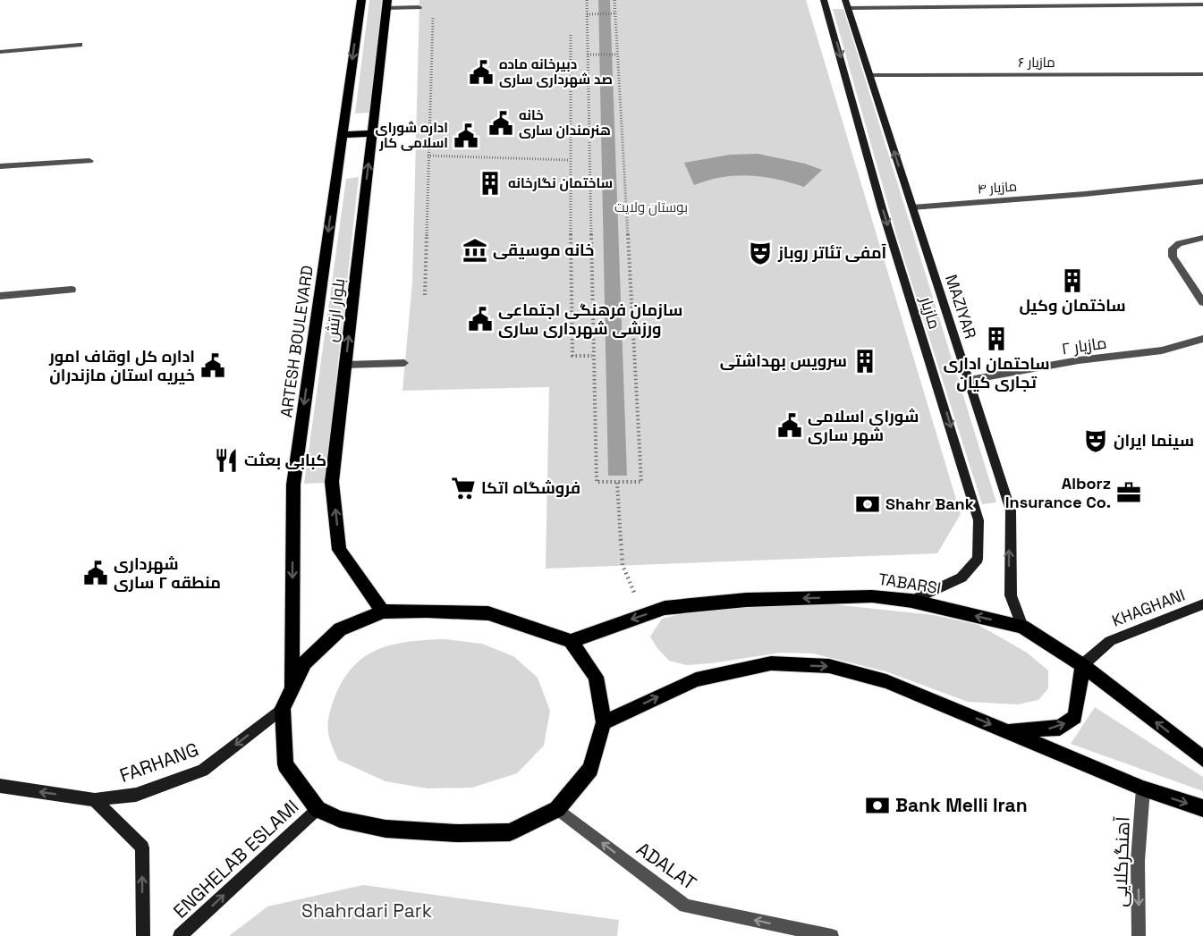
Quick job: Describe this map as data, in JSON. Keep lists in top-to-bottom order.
{
  "streets": {
    "main road": [
      "MAZIYAR",
      "بلوار ارتش",
      "مازیار",
      "ARTESH BOULEVARD",
      "TABARSI",
      "KHAGHANI",
      "FARHANG",
      "ENGHELAB ESLAMI"
    ],
    "street": [
      "مازیار ۶",
      "مازیار ۴",
      "مازیار ۲",
      "آهنگرکلایی",
      "ADALAT"
    ]
  },
  "crossings": [
    ["مازیار ۶", "MAZIYAR"],
    ["مازیار ۴", "MAZIYAR"],
    ["MAZIYAR", "مازیار ۲"],
    ["MAZIYAR", "TABARSI"],
    ["مازیار", "TABARSI"],
    ["TABARSI", "KHAGHANI"]
  ],
  "one_way": [
    "MAZIYAR",
    "بلوار ارتش",
    "مازیار",
    "ARTESH BOULEVARD",
    "FARHANG",
    "ENGHELAB ESLAMI",
    "آهنگرکلایی",
    "ADALAT"
  ],
  "parks": ["بوستان ولایت", "Shahrdari Park"],
  "places": {
    "public building": [
      "دبیرخانه ماده صد شهرداری ساری",
      "خانه هنرمندان ساری",
      "اداره شورای اسلامی کار",
      "سازمان فرهنگی اجتماعی ورزشی شهرداری ساری",
      "اداره کل اوقاف امور خیریه استان مازندران",
      "شورای اسلامی شهر ساری",
      "شهرداری منطقه ۲ ساری"
    ],
    "building": [
      "ساختمان نگارخانه",
      "ساختمان وکیل",
      "ساحتمان اداری تجاری کیان",
      "سرویس بهداشتی"
    ],
    "museum": ["خانه موسیقی"],
    "theatre": ["آمفی تئاتر روباز", "سینما ایران"],
    "restaurant": ["کبابی بعثت"],
    "supermarket": ["فروشگاه اتکا"],
    "office": ["Alborz Insurance Co."],
    "bank": ["Shahr Bank", "Bank Melli Iran"]
  }
}
